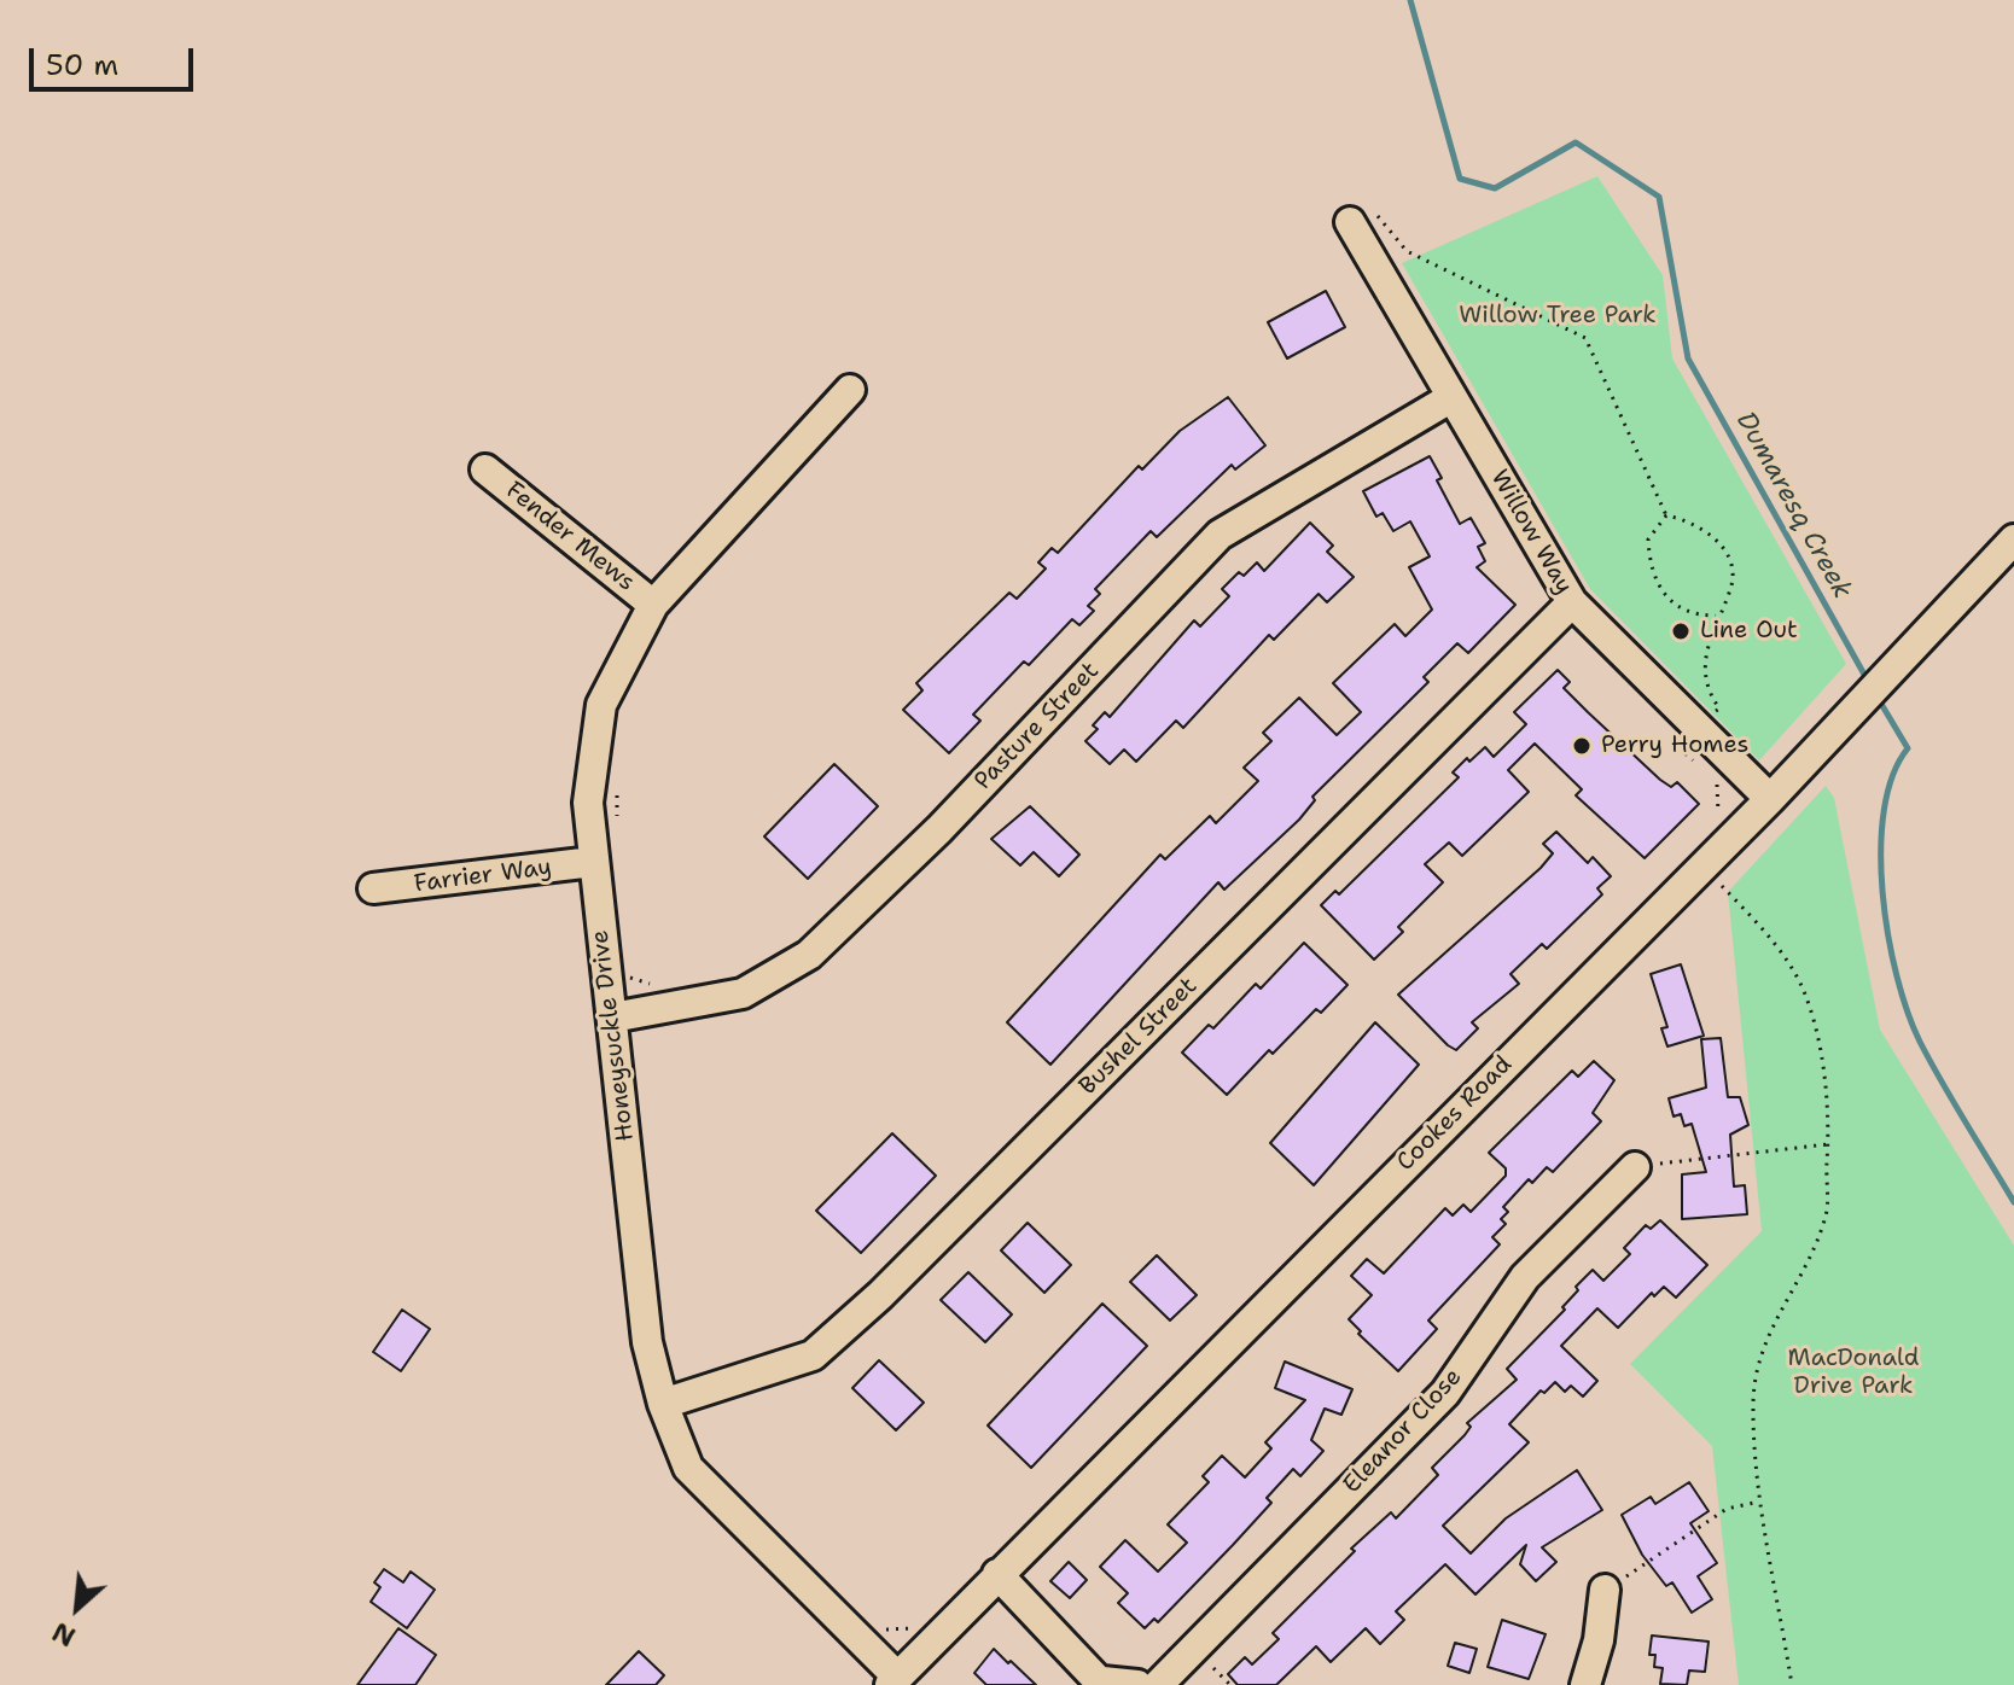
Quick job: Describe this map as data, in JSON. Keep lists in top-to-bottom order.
{
  "streets": {
    "street": [
      "Willow Way",
      "Fender Mews",
      "Pasture Street",
      "Farrier Way",
      "Honeysuckle Drive",
      "Bushel Street",
      "Cookes Road",
      "Eleanor Close"
    ]
  },
  "crossings": [
    ["Willow Way", "Pasture Street"],
    ["Willow Way", "Bushel Street"],
    ["Willow Way", "Cookes Road"],
    ["Fender Mews", "Honeysuckle Drive"],
    ["Pasture Street", "Honeysuckle Drive"],
    ["Farrier Way", "Honeysuckle Drive"],
    ["Honeysuckle Drive", "Bushel Street"],
    ["Honeysuckle Drive", "Cookes Road"]
  ],
  "water": ["Dumaresq Creek"],
  "parks": ["Willow Tree Park", "MacDonald Drive Park"],
  "places": ["Line Out", "Perry Homes"],
  "scale_bar": "50 m",
  "north": "bottom left"
}
